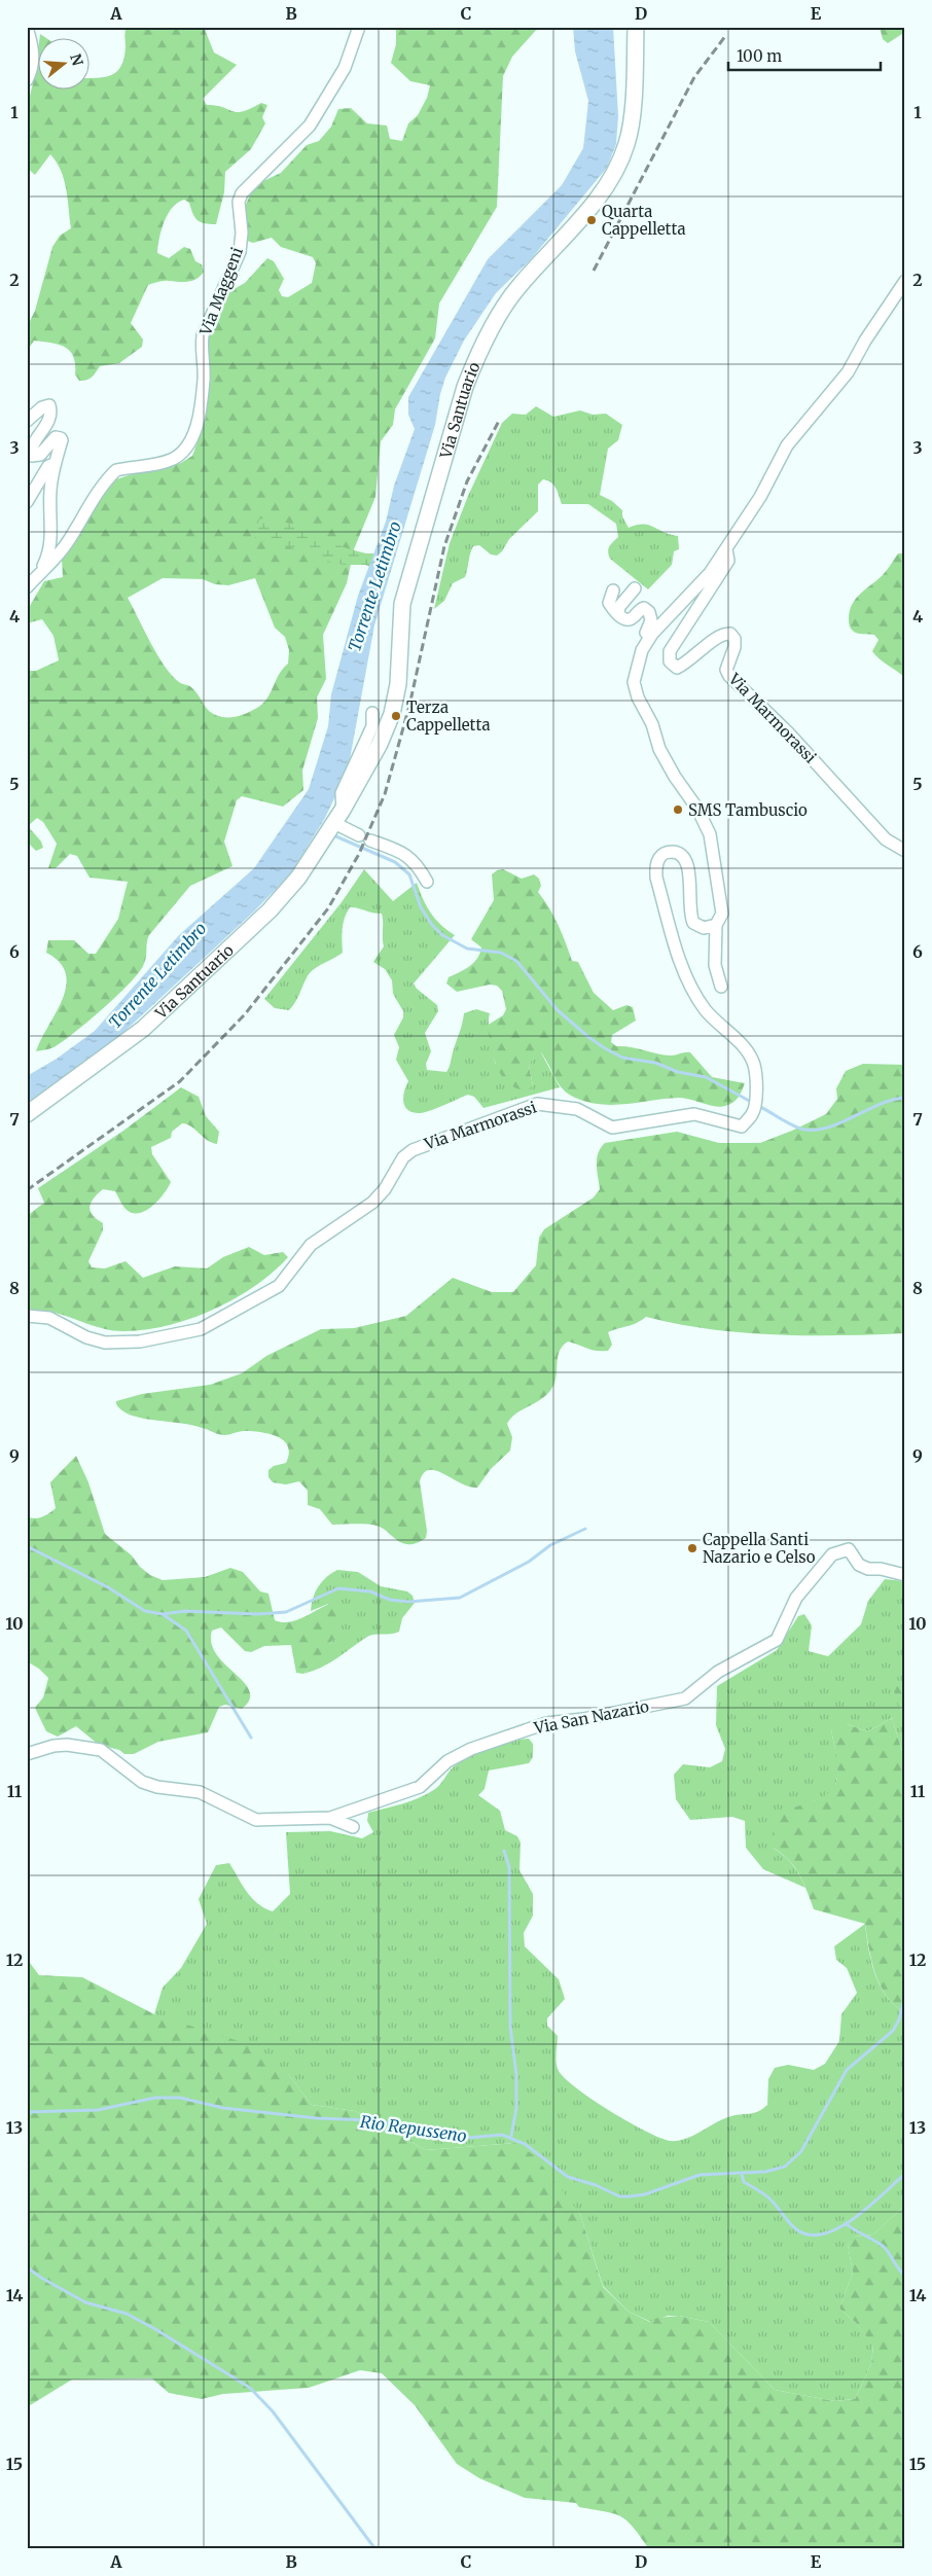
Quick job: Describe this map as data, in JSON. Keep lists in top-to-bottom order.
{
  "streets": {
    "main road": ["Via Santuario"],
    "street": ["Via Maggeni", "Via Marmorassi", "Via San Nazario"]
  },
  "water": ["Torrente Letimbro", "Rio Repusseno"],
  "places": [
    "Quarta Cappelletta",
    "Terza Cappelletta",
    "SMS Tambuscio",
    "Cappella Santi Nazario e Celso"
  ],
  "scale_bar": "100 m",
  "north": "right",
  "grid": {
    "columns": [
      "A",
      "B",
      "C",
      "D",
      "E"
    ],
    "rows": [
      "1",
      "2",
      "3",
      "4",
      "5",
      "6",
      "7",
      "8",
      "9",
      "10",
      "11",
      "12",
      "13",
      "14",
      "15"
    ]
  }
}
